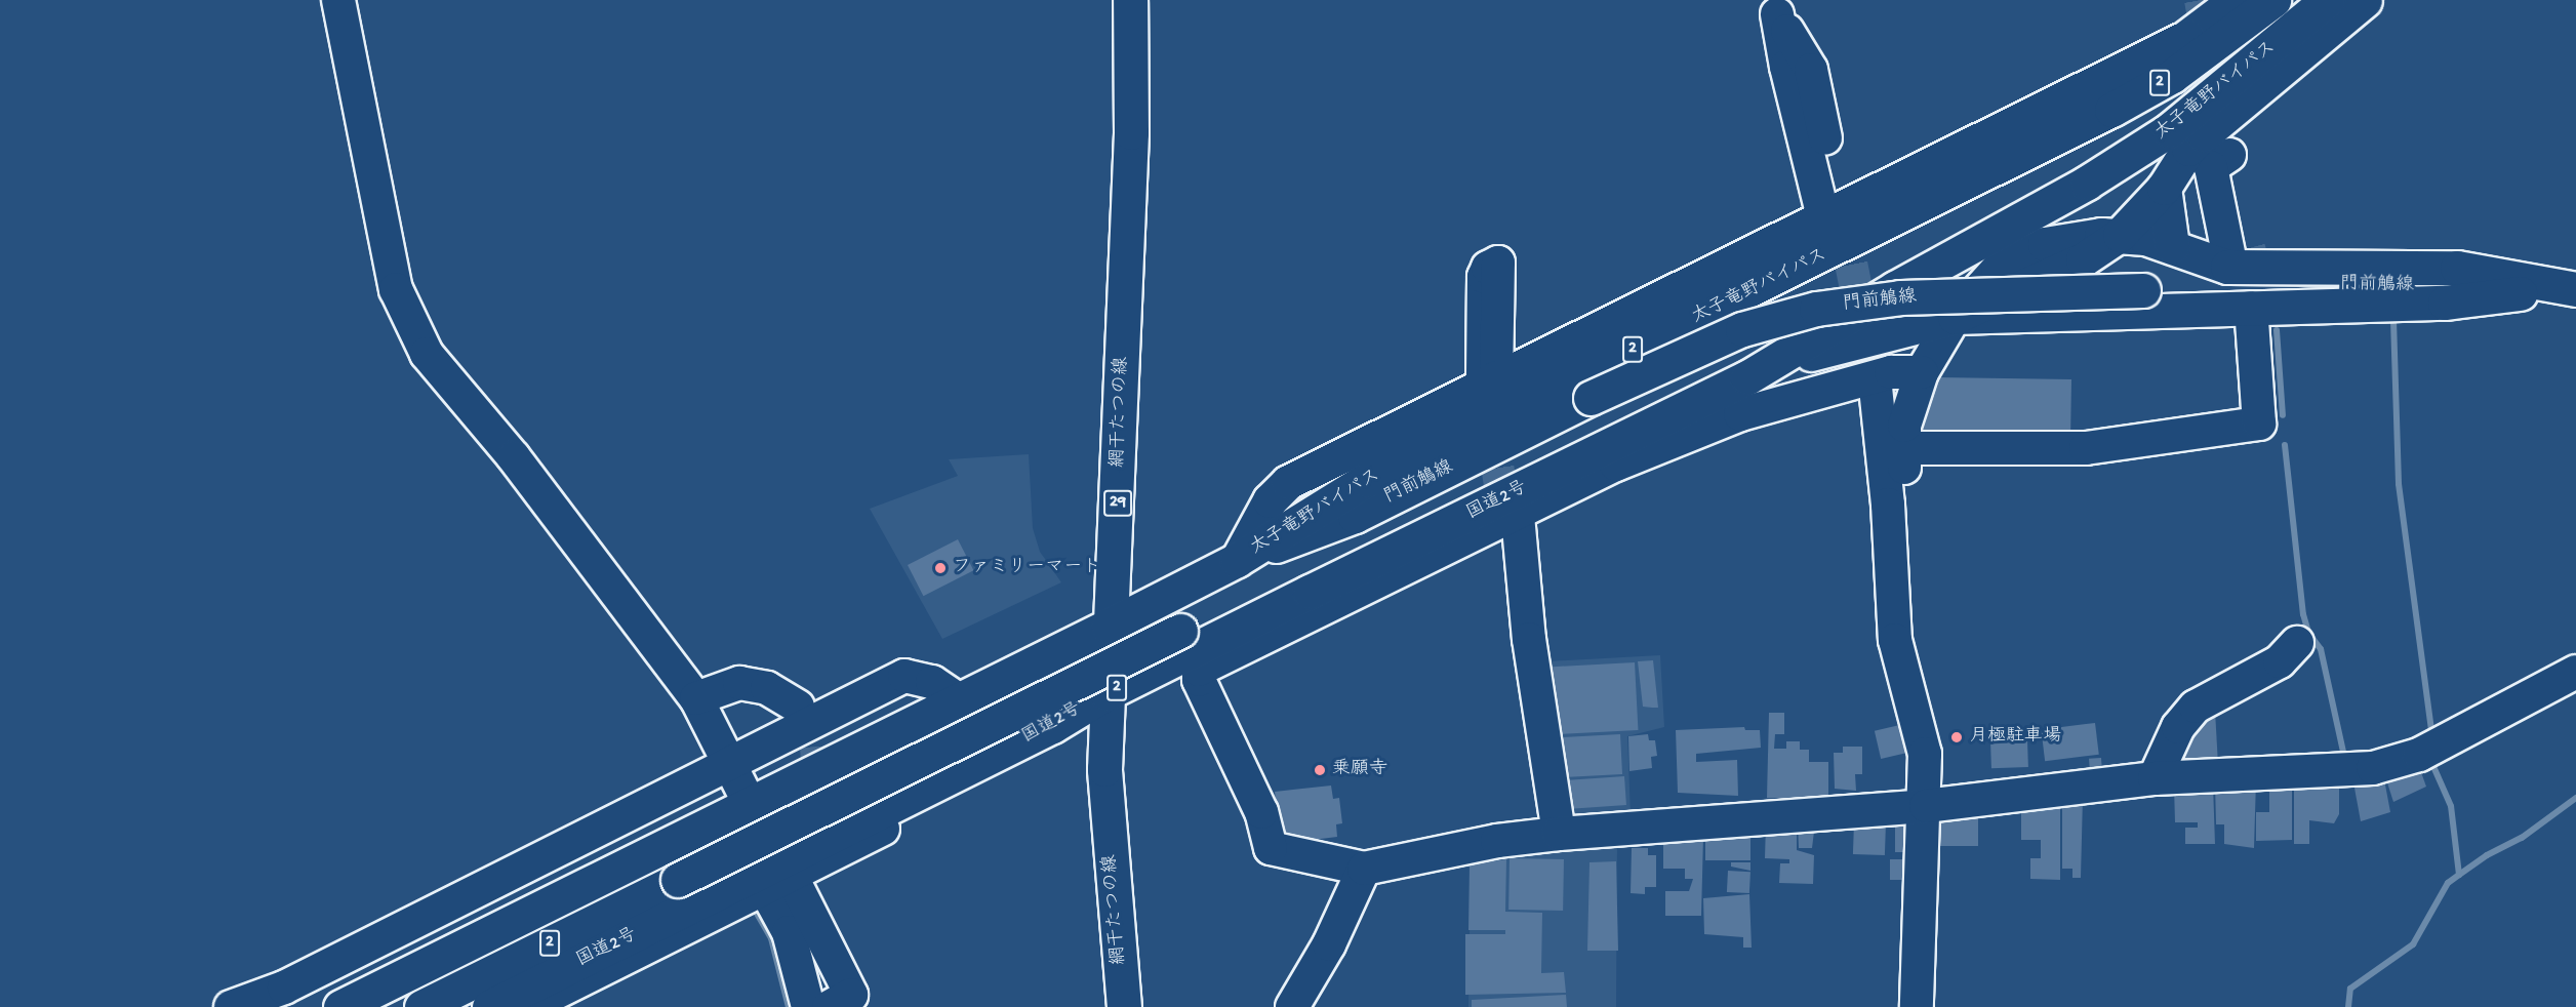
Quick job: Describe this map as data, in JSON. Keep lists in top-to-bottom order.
{
  "streets": {
    "main road": [
      "2",
      "太子竜野バイパス",
      "門前鵤線",
      "網干たつの線",
      "国道2号",
      "29"
    ]
  },
  "crossings": [
    ["2", "太子竜野バイパス"],
    ["2", "門前鵤線"],
    ["2", "網干たつの線"],
    ["太子竜野バイパス", "門前鵤線"],
    ["太子竜野バイパス", "国道2号"],
    ["網干たつの線", "国道2号"]
  ],
  "places": ["ファミリーマート", "月極駐車場", "乗願寺"]
}
